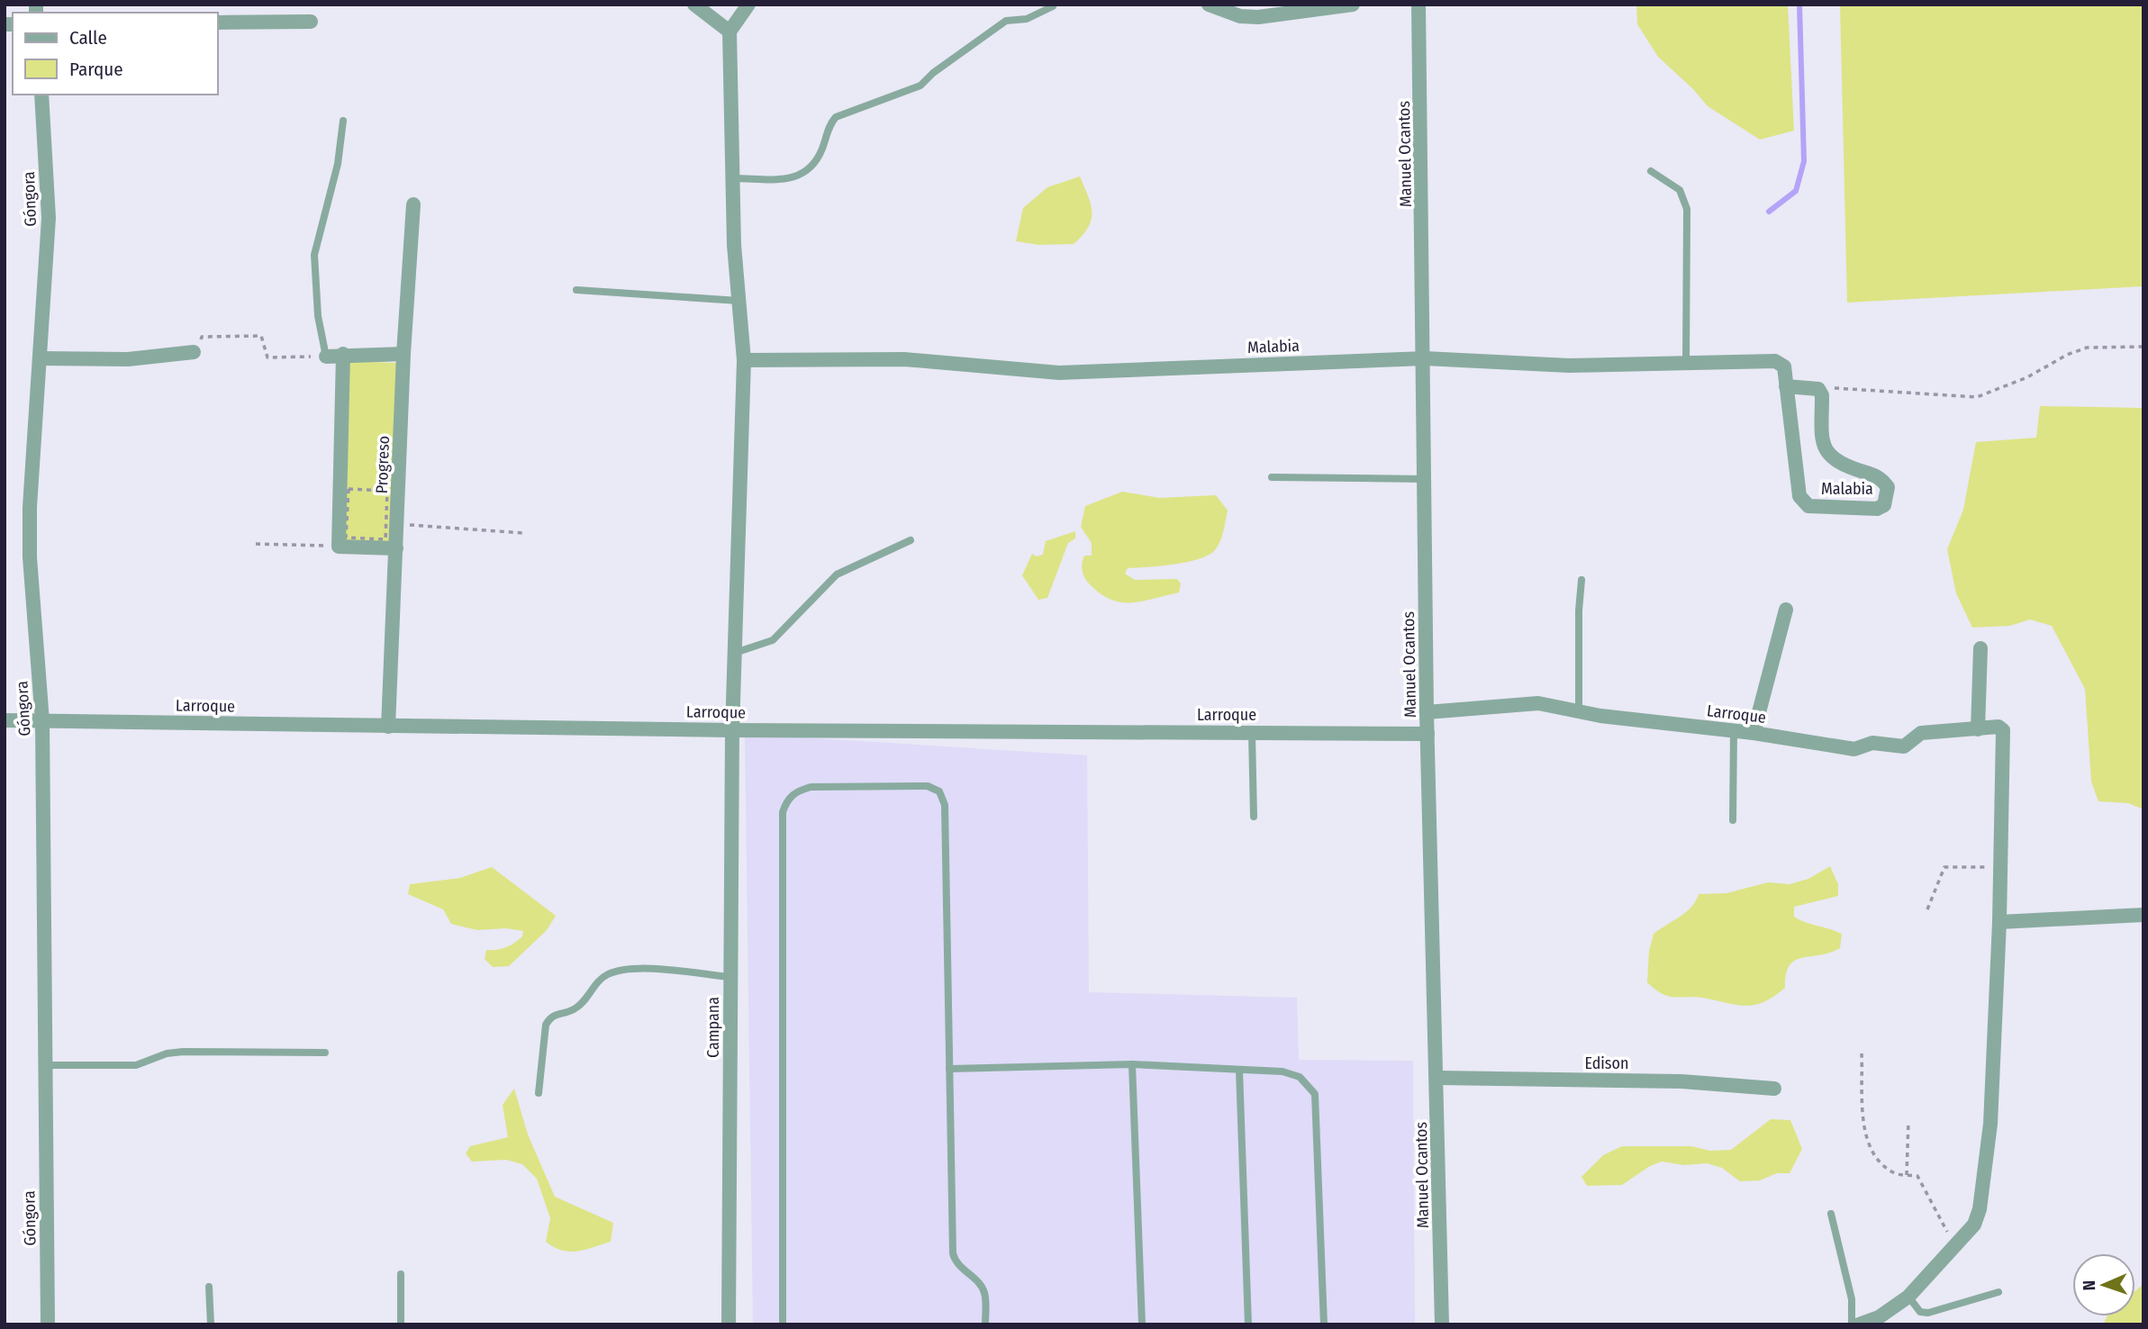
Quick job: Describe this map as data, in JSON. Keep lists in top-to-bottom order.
{
  "streets": {
    "street": [
      "Manuel Ocantos",
      "Góngora",
      "Malabia",
      "Progreso",
      "Larroque",
      "Campana",
      "Edison"
    ]
  },
  "crossings": [
    ["Manuel Ocantos", "Malabia"],
    ["Manuel Ocantos", "Larroque"],
    ["Manuel Ocantos", "Edison"],
    ["Góngora", "Larroque"],
    ["Malabia", "Campana"],
    ["Progreso", "Larroque"],
    ["Larroque", "Campana"]
  ],
  "legend": ["Calle", "Parque"],
  "north": "left"
}
